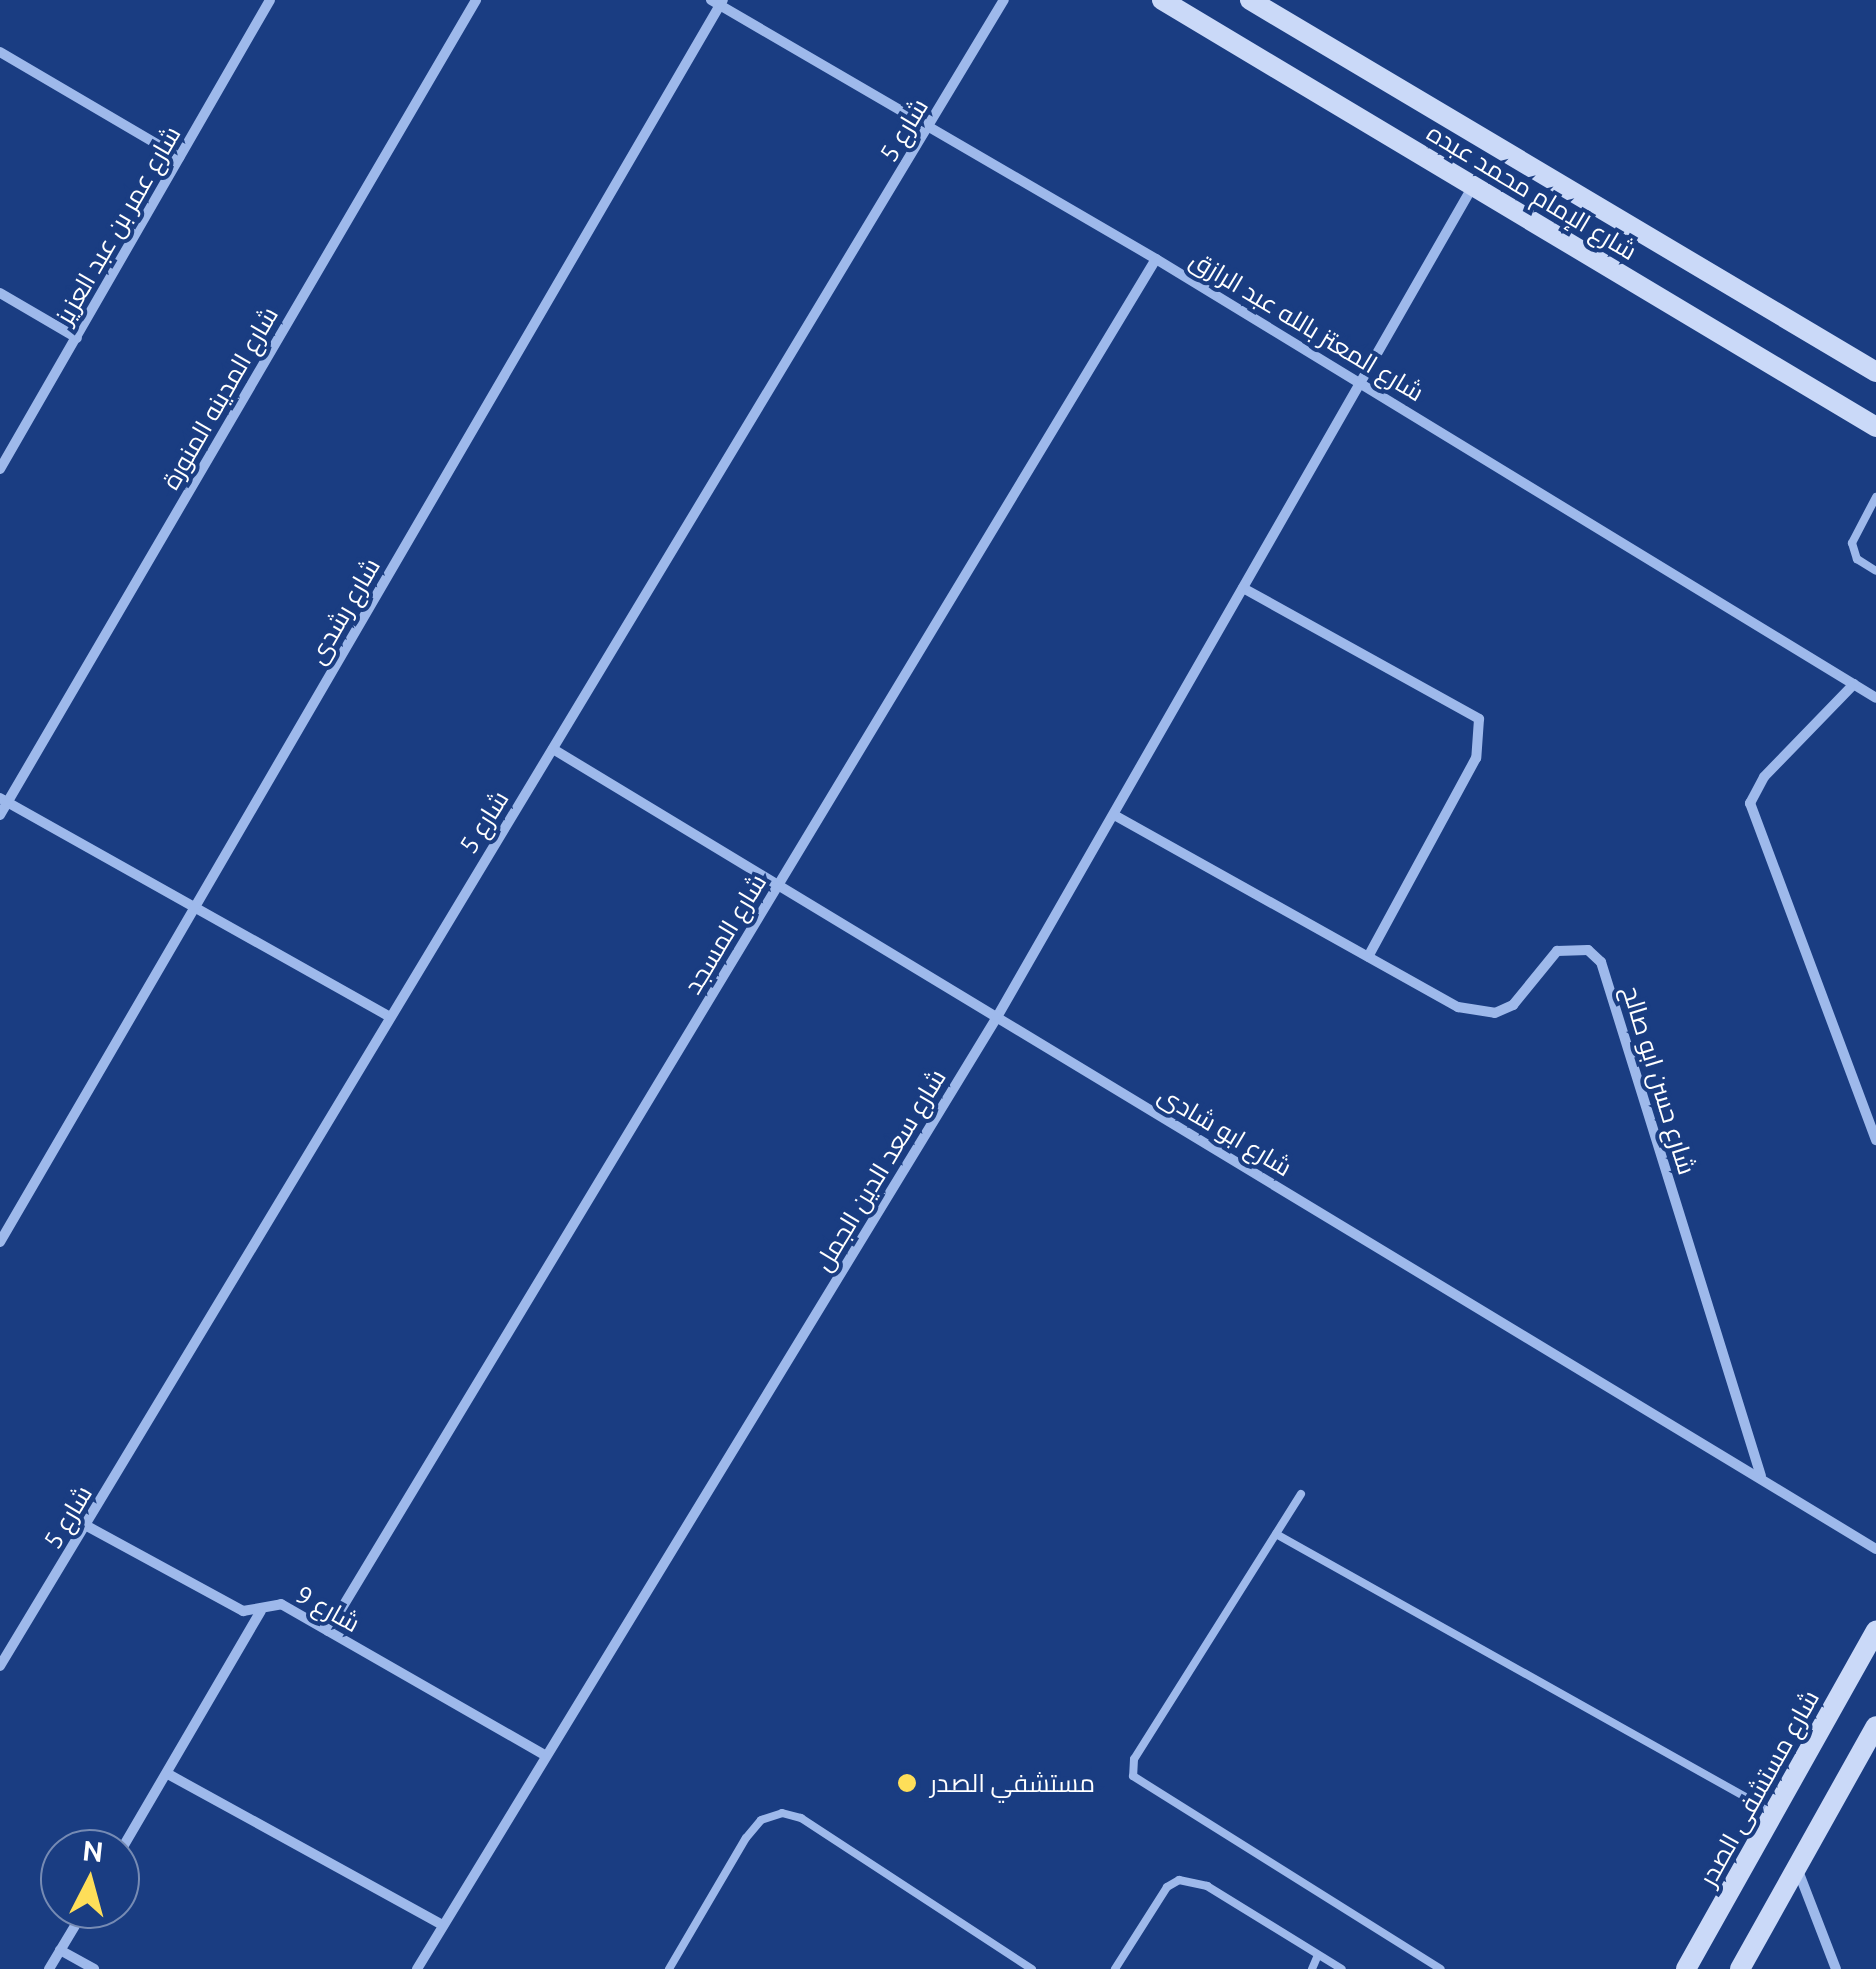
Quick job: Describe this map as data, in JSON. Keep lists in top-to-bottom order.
{
  "streets": {
    "street": [
      "شارع 5",
      "شارع الإمام محمد عبده",
      "شارع عمر بن عبد العزيز",
      "شارع المعتز بالله عبد الرازق",
      "شارع المدينه المنورة",
      "شارع رشدى",
      "شارع المسجد",
      "شارع حسن ابو صالح",
      "شارع ابو شادى",
      "شارع سعد الدين الجمل",
      "شارع 9",
      "شارع مستشفى الصدر"
    ]
  },
  "crossings": [
    ["شارع 5", "شارع المعتز بالله عبد الرازق"],
    ["شارع 5", "شارع ابو شادى"],
    ["شارع 5", "شارع 9"],
    ["شارع الإمام محمد عبده", "شارع سعد الدين الجمل"],
    ["شارع المعتز بالله عبد الرازق", "شارع رشدى"],
    ["شارع المعتز بالله عبد الرازق", "شارع المسجد"],
    ["شارع المعتز بالله عبد الرازق", "شارع سعد الدين الجمل"],
    ["شارع المسجد", "شارع ابو شادى"],
    ["شارع المسجد", "شارع 9"],
    ["شارع حسن ابو صالح", "شارع ابو شادى"],
    ["شارع ابو شادى", "شارع سعد الدين الجمل"],
    ["شارع سعد الدين الجمل", "شارع 9"]
  ],
  "places": ["مستشفي الصدر"],
  "north": "top"
}
